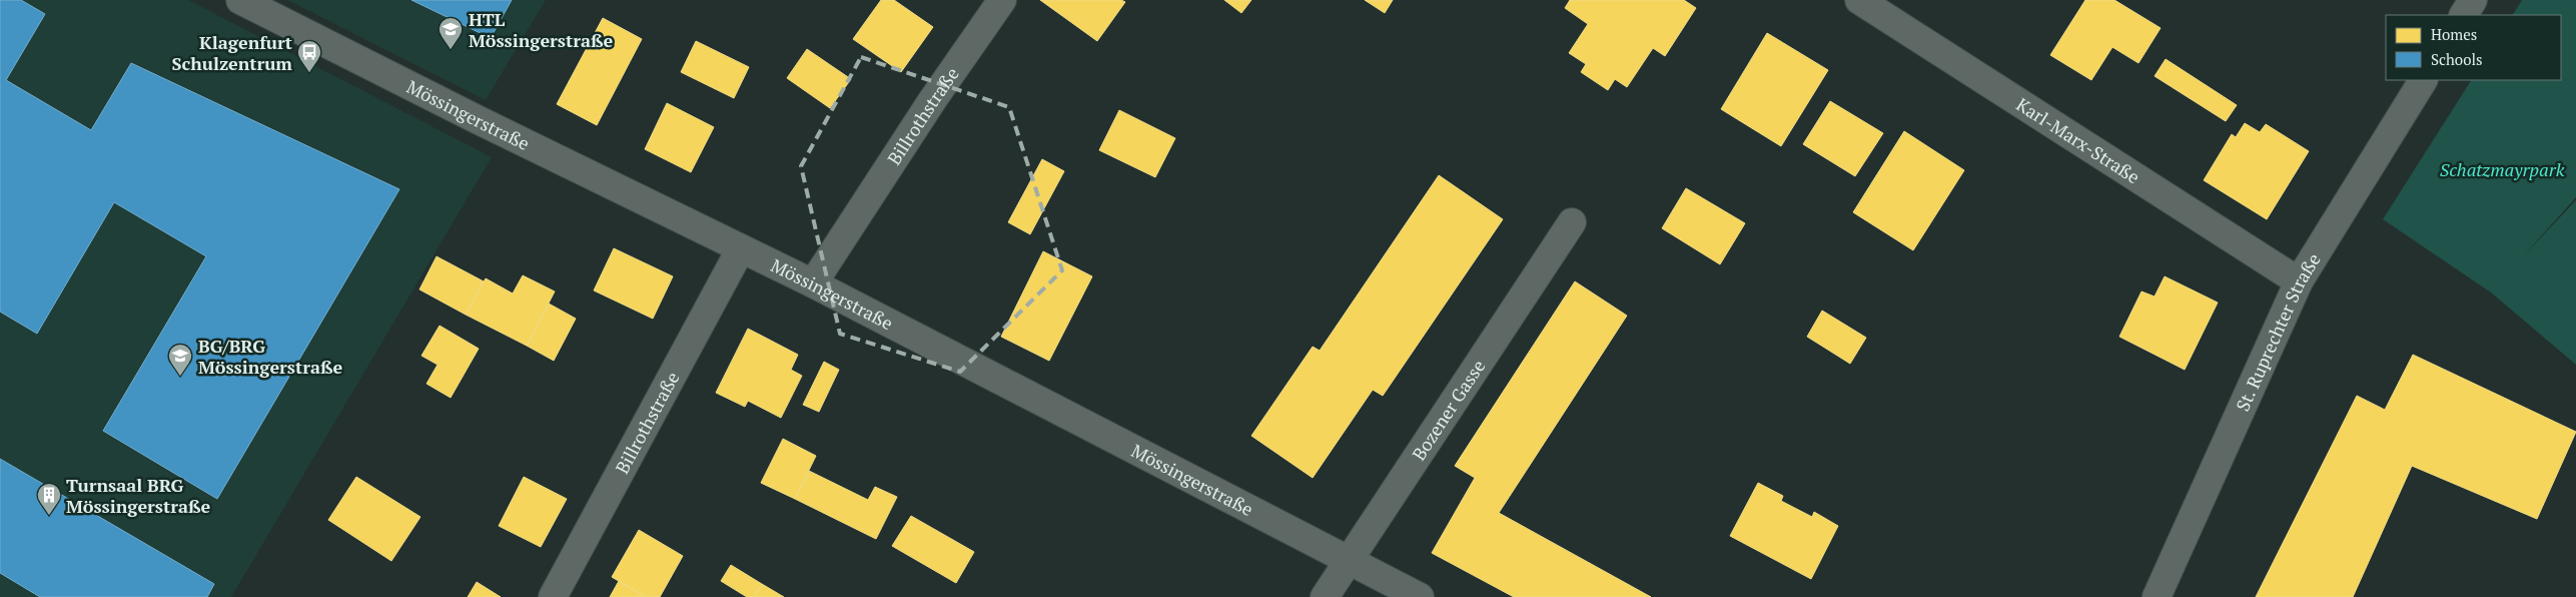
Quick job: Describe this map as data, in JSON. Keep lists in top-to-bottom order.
{
  "streets": {
    "street": [
      "Mössingerstraße",
      "Billrothstraße",
      "Karl-Marx-Straße",
      "St. Ruprechter Straße",
      "Bozener Gasse"
    ]
  },
  "crossings": [
    ["Mössingerstraße", "Billrothstraße"],
    ["Mössingerstraße", "Bozener Gasse"],
    ["Karl-Marx-Straße", "St. Ruprechter Straße"]
  ],
  "parks": ["Schatzmayrpark"],
  "places": {
    "school or university": ["HTL Mössingerstraße", "BG/BRG Mössingerstraße"],
    "bus stop": ["Klagenfurt Schulzentrum"],
    "building": ["Turnsaal BRG Mössingerstraße"]
  },
  "legend": ["Homes", "Schools"]
}
